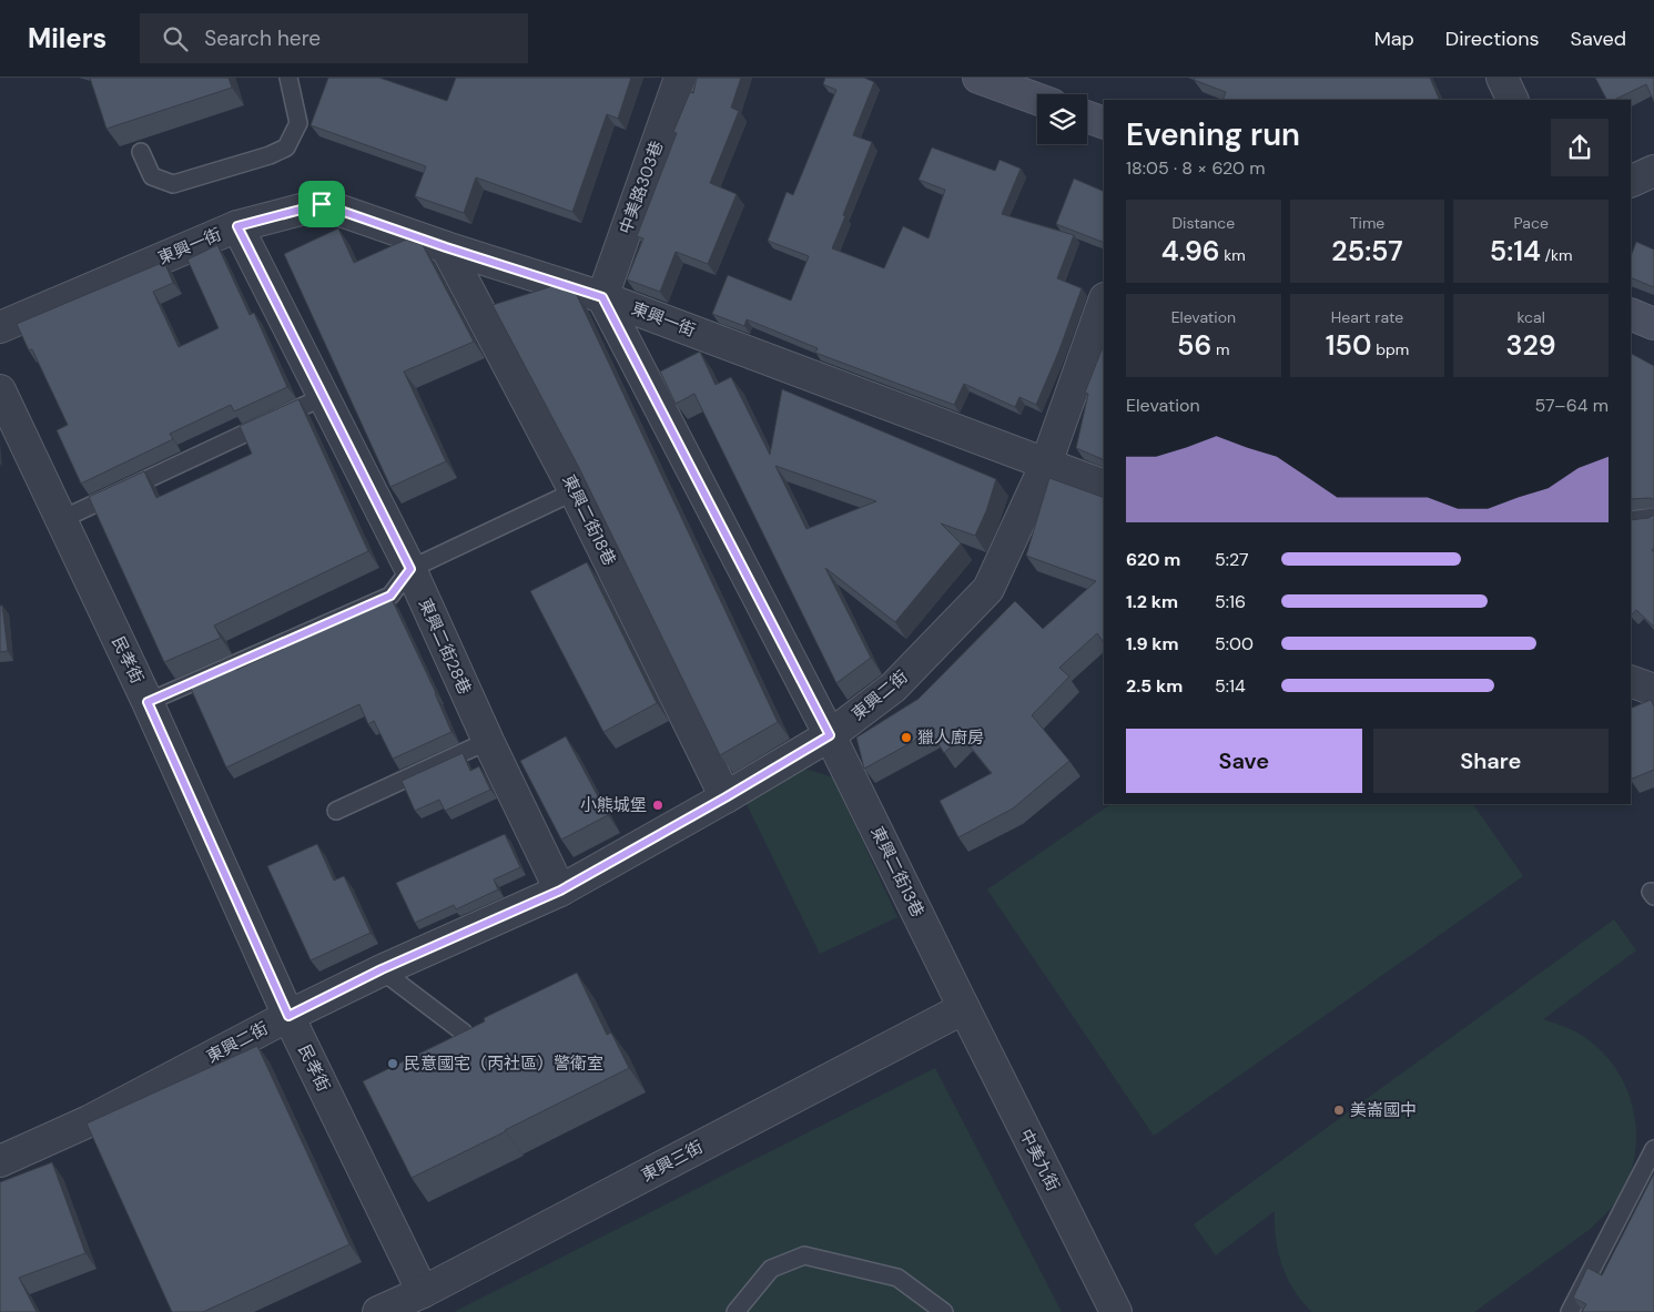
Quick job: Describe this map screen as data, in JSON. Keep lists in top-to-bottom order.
{
  "streets": {
    "street": [
      "中美路303巷",
      "東興一街",
      "東興二街18巷",
      "東興二街28巷",
      "民孝街",
      "東興二街",
      "東興二街13巷",
      "中美九街",
      "東興三街"
    ]
  },
  "crossings": [
    ["中美路303巷", "東興一街"],
    ["中美路303巷", "東興二街13巷"],
    ["東興一街", "東興二街18巷"],
    ["東興一街", "東興二街28巷"],
    ["東興一街", "東興二街"],
    ["東興一街", "東興二街13巷"],
    ["東興二街18巷", "東興二街"],
    ["東興二街28巷", "東興二街"],
    ["民孝街", "東興二街"],
    ["民孝街", "東興三街"],
    ["東興二街", "東興二街13巷"],
    ["東興二街13巷", "中美九街"],
    ["東興二街13巷", "東興三街"],
    ["中美九街", "東興三街"]
  ],
  "places": [
    "獵人廚房",
    "小熊城堡",
    "民意國宅（丙社區）警衛室",
    "美崙國中"
  ],
  "page": {
    "header": "Milers",
    "search": "Search here",
    "nav": ["Map", "Directions", "Saved"],
    "heading": ["Evening run", "18:05 · 8 × 620 m"],
    "stats": [
      ["Distance", "4.96 km"],
      ["Time", "25:57"],
      ["Pace", "5:14 /km"],
      ["Elevation", "56 m"],
      ["Heart rate", "150 bpm"],
      ["kcal", "329"]
    ],
    "chart": ["Elevation", "57–64 m"],
    "list": [
      {
        "name": "620 m",
        "note": "5:27"
      },
      {
        "name": "1.2 km",
        "note": "5:16"
      },
      {
        "name": "1.9 km",
        "note": "5:00"
      },
      {
        "name": "2.5 km",
        "note": "5:14"
      }
    ],
    "buttons": ["Save", "Share"]
  }
}
